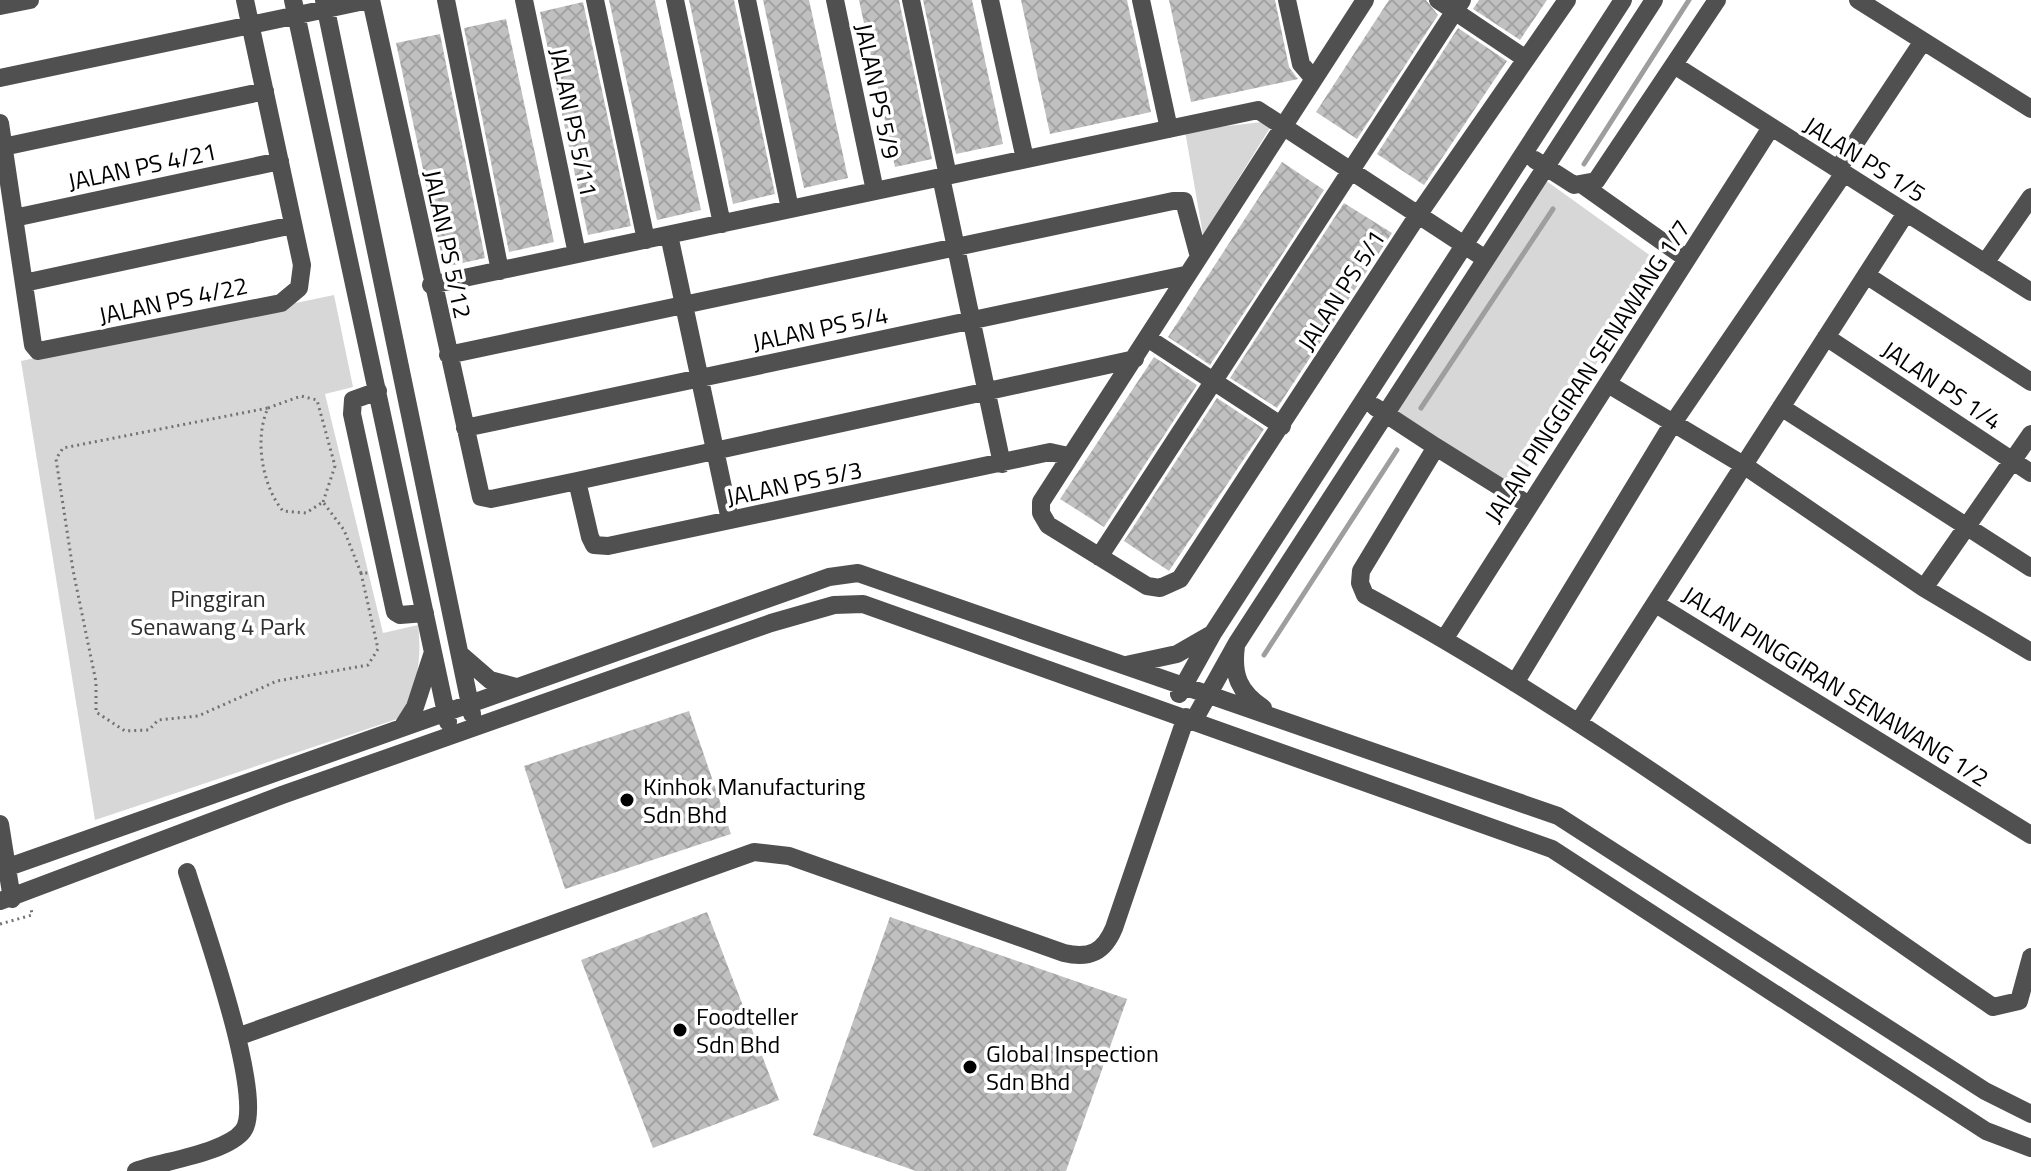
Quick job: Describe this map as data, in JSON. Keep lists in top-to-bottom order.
{
  "streets": {
    "street": [
      "JALAN PS 5/9",
      "JALAN PS 5/11",
      "JALAN PS 1/5",
      "JALAN PS 4/21",
      "JALAN PS 5/12",
      "JALAN PS 5/1",
      "JALAN PS 4/22",
      "JALAN PS 5/4",
      "JALAN PINGGIRAN SENAWANG 1/7",
      "JALAN PS 1/4",
      "JALAN PS 5/3",
      "JALAN PINGGIRAN SENAWANG 1/2"
    ]
  },
  "crossings": [
    ["JALAN PS 1/5", "JALAN PINGGIRAN SENAWANG 1/7"],
    ["JALAN PS 5/12", "JALAN PS 5/4"],
    ["JALAN PS 5/12", "JALAN PS 5/3"]
  ],
  "parks": ["Pinggiran Senawang 4 Park"],
  "places": ["Kinhok Manufacturing Sdn Bhd", "Foodteller Sdn Bhd", "Global Inspection Sdn Bhd"]
}
